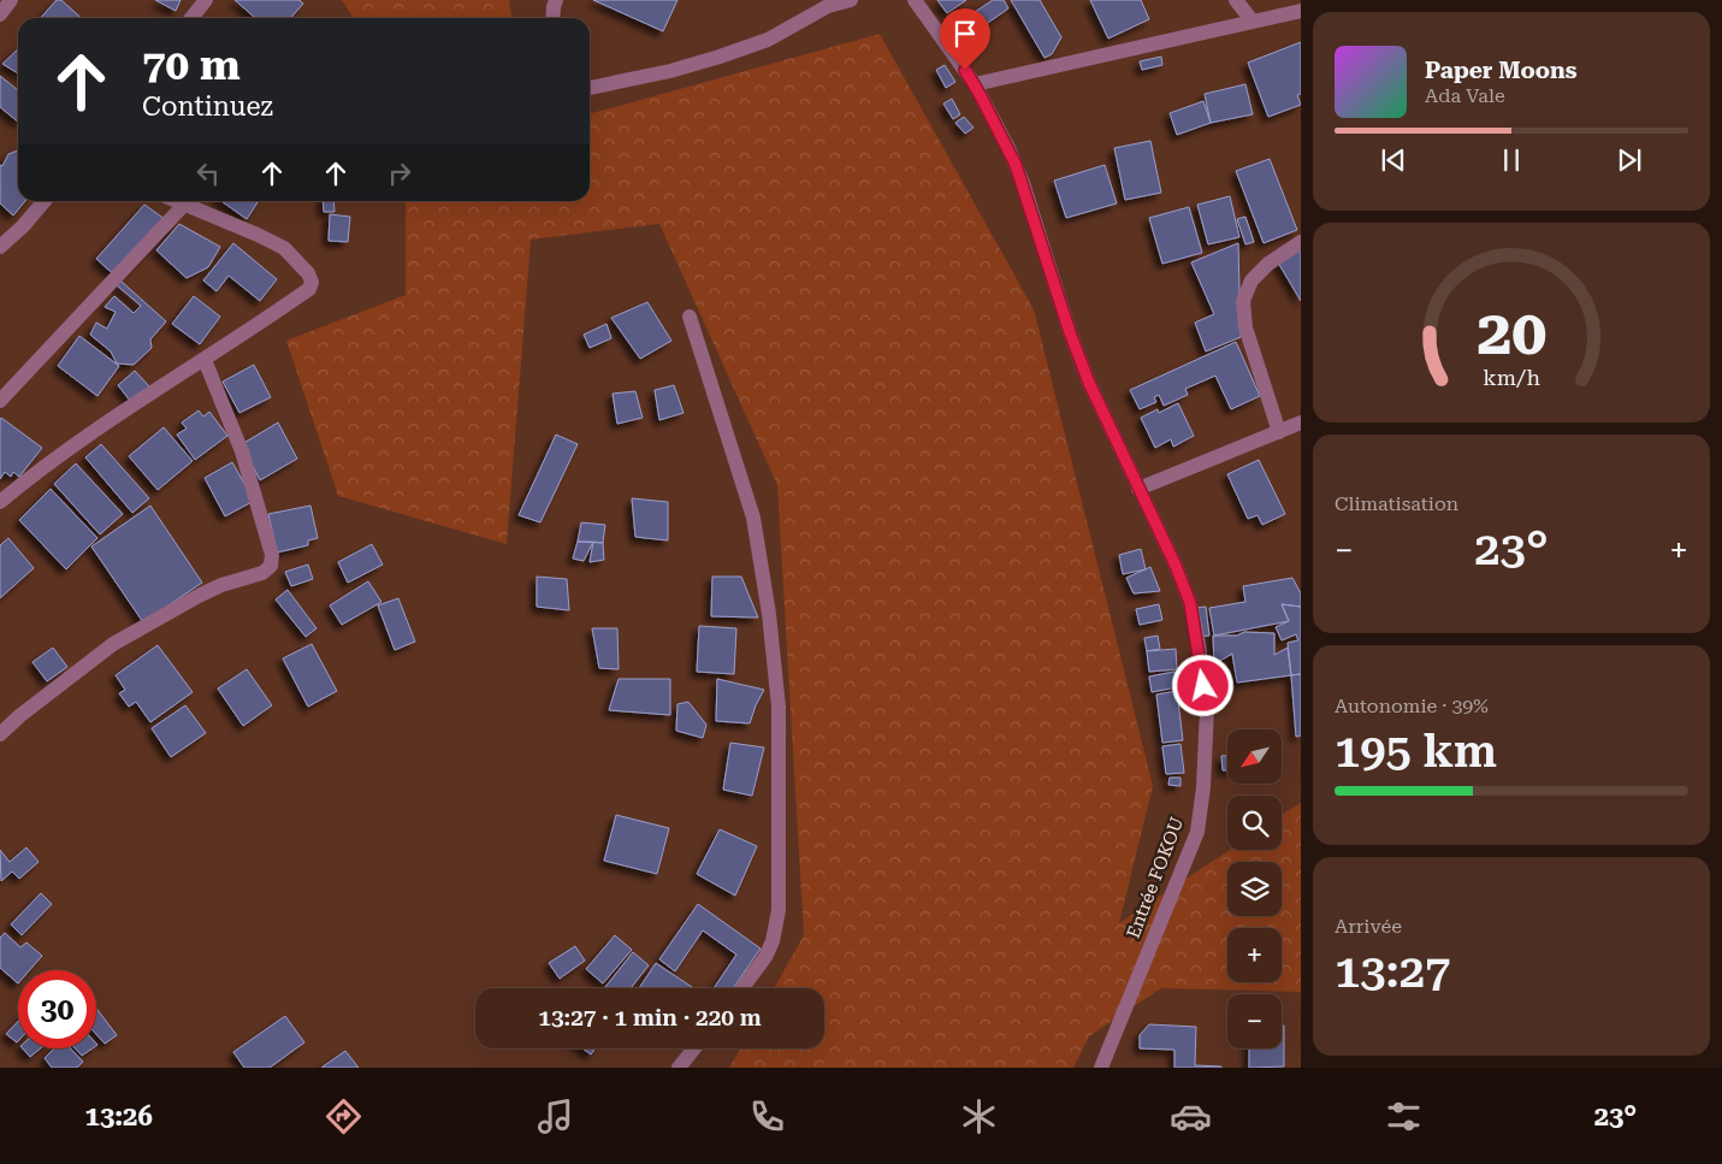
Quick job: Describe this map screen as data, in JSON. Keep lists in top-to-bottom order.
{
  "streets": {
    "street": ["Entrée FOKOU"]
  },
  "north": "bottom left",
  "page": {
    "turn": ["70 m", "Continuez"],
    "song": ["Paper Moons", "Ada Vale"],
    "tile": [
      "Climatisation",
      ["Autonomie · 39%", "195 km"],
      ["Arrivée", "13:27"]
    ],
    "heat": ["−", "23°", "+"],
    "map_buttons": ["+", "−"],
    "limit": "30",
    "trip": "13:27 · 1 min · 220 m",
    "tabs": ["13:26", "23°"],
    "gauge": ["20", "km/h"]
  }
}
